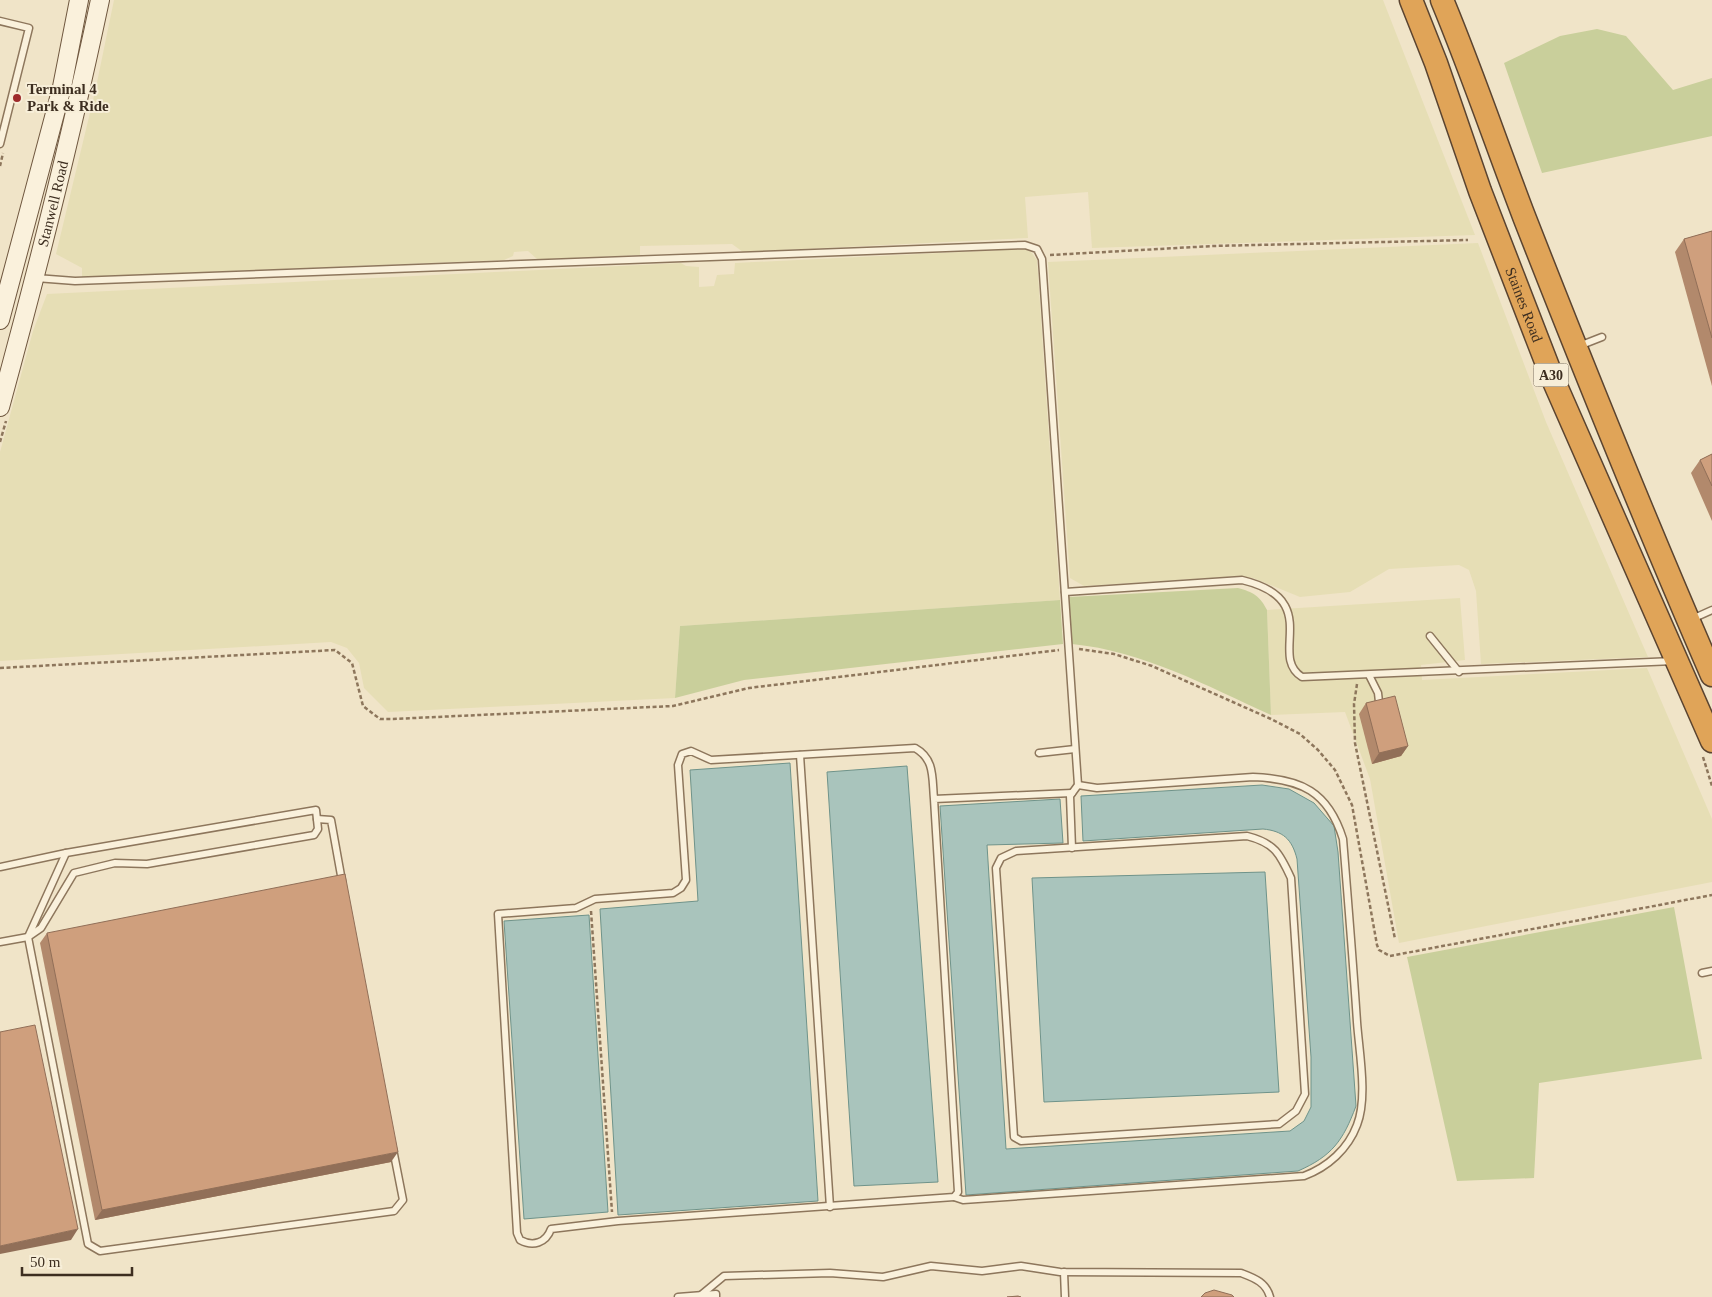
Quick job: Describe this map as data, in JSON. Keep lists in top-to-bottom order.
{
  "streets": {
    "highway": ["Staines Road", "A30"],
    "street": ["Stanwell Road"]
  },
  "places": ["Terminal 4 Park & Ride"],
  "scale_bar": "50 m"
}
